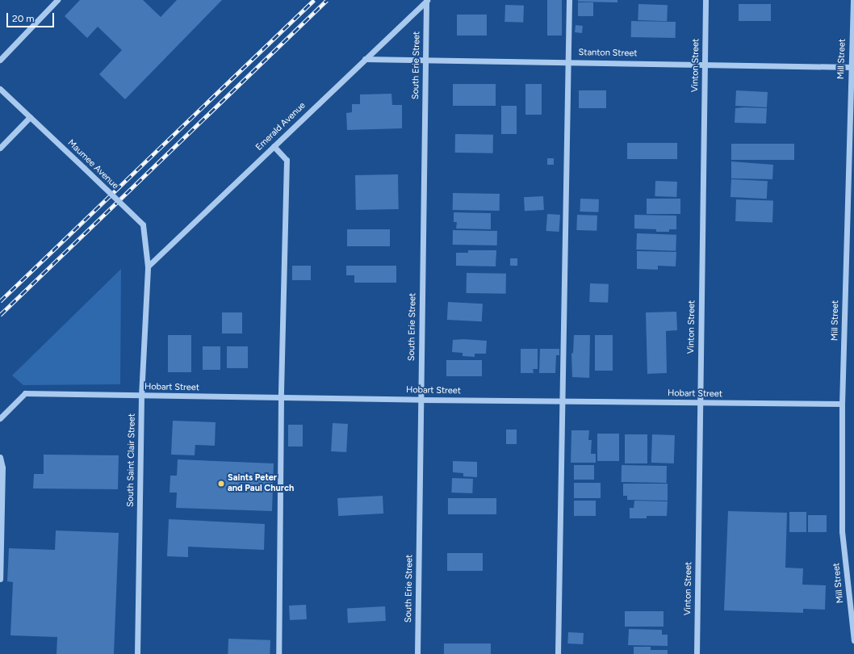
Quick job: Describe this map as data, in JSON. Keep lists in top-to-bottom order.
{
  "streets": {
    "street": [
      "Stanton Street",
      "Mill Street",
      "South Erie Street",
      "Vinton Street",
      "Emerald Avenue",
      "Maumee Avenue",
      "Hobart Street",
      "South Saint Clair Street"
    ]
  },
  "crossings": [
    ["Stanton Street", "Mill Street"],
    ["Stanton Street", "South Erie Street"],
    ["Stanton Street", "Vinton Street"],
    ["Stanton Street", "Emerald Avenue"],
    ["Mill Street", "Hobart Street"],
    ["South Erie Street", "Emerald Avenue"],
    ["South Erie Street", "Hobart Street"],
    ["Vinton Street", "Hobart Street"],
    ["Emerald Avenue", "Maumee Avenue"],
    ["Emerald Avenue", "South Saint Clair Street"],
    ["Maumee Avenue", "South Saint Clair Street"],
    ["Hobart Street", "South Saint Clair Street"]
  ],
  "places": ["Saints Peter and Paul Church"],
  "scale_bar": "20 m"
}
